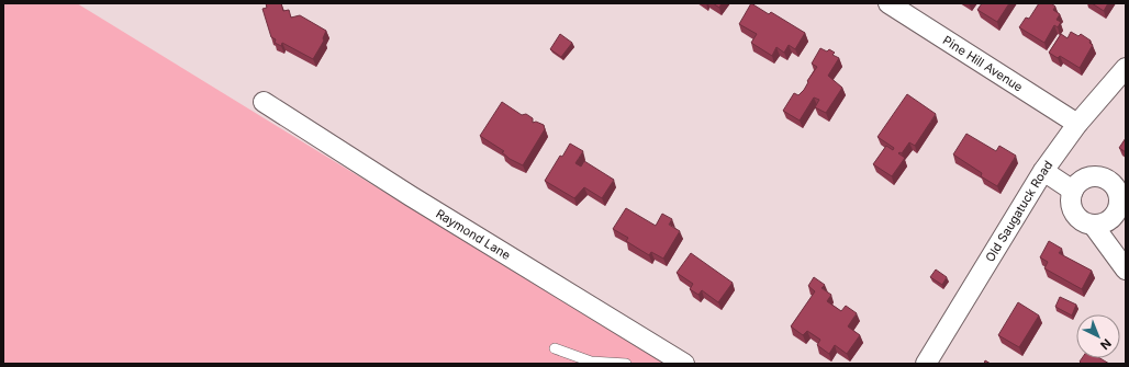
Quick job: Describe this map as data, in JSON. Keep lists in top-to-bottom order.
{
  "streets": {
    "street": ["Pine Hill Avenue", "Old Saugatuck Road", "Raymond Lane"]
  },
  "crossings": [
    ["Pine Hill Avenue", "Old Saugatuck Road"]
  ],
  "north": "bottom right"
}
